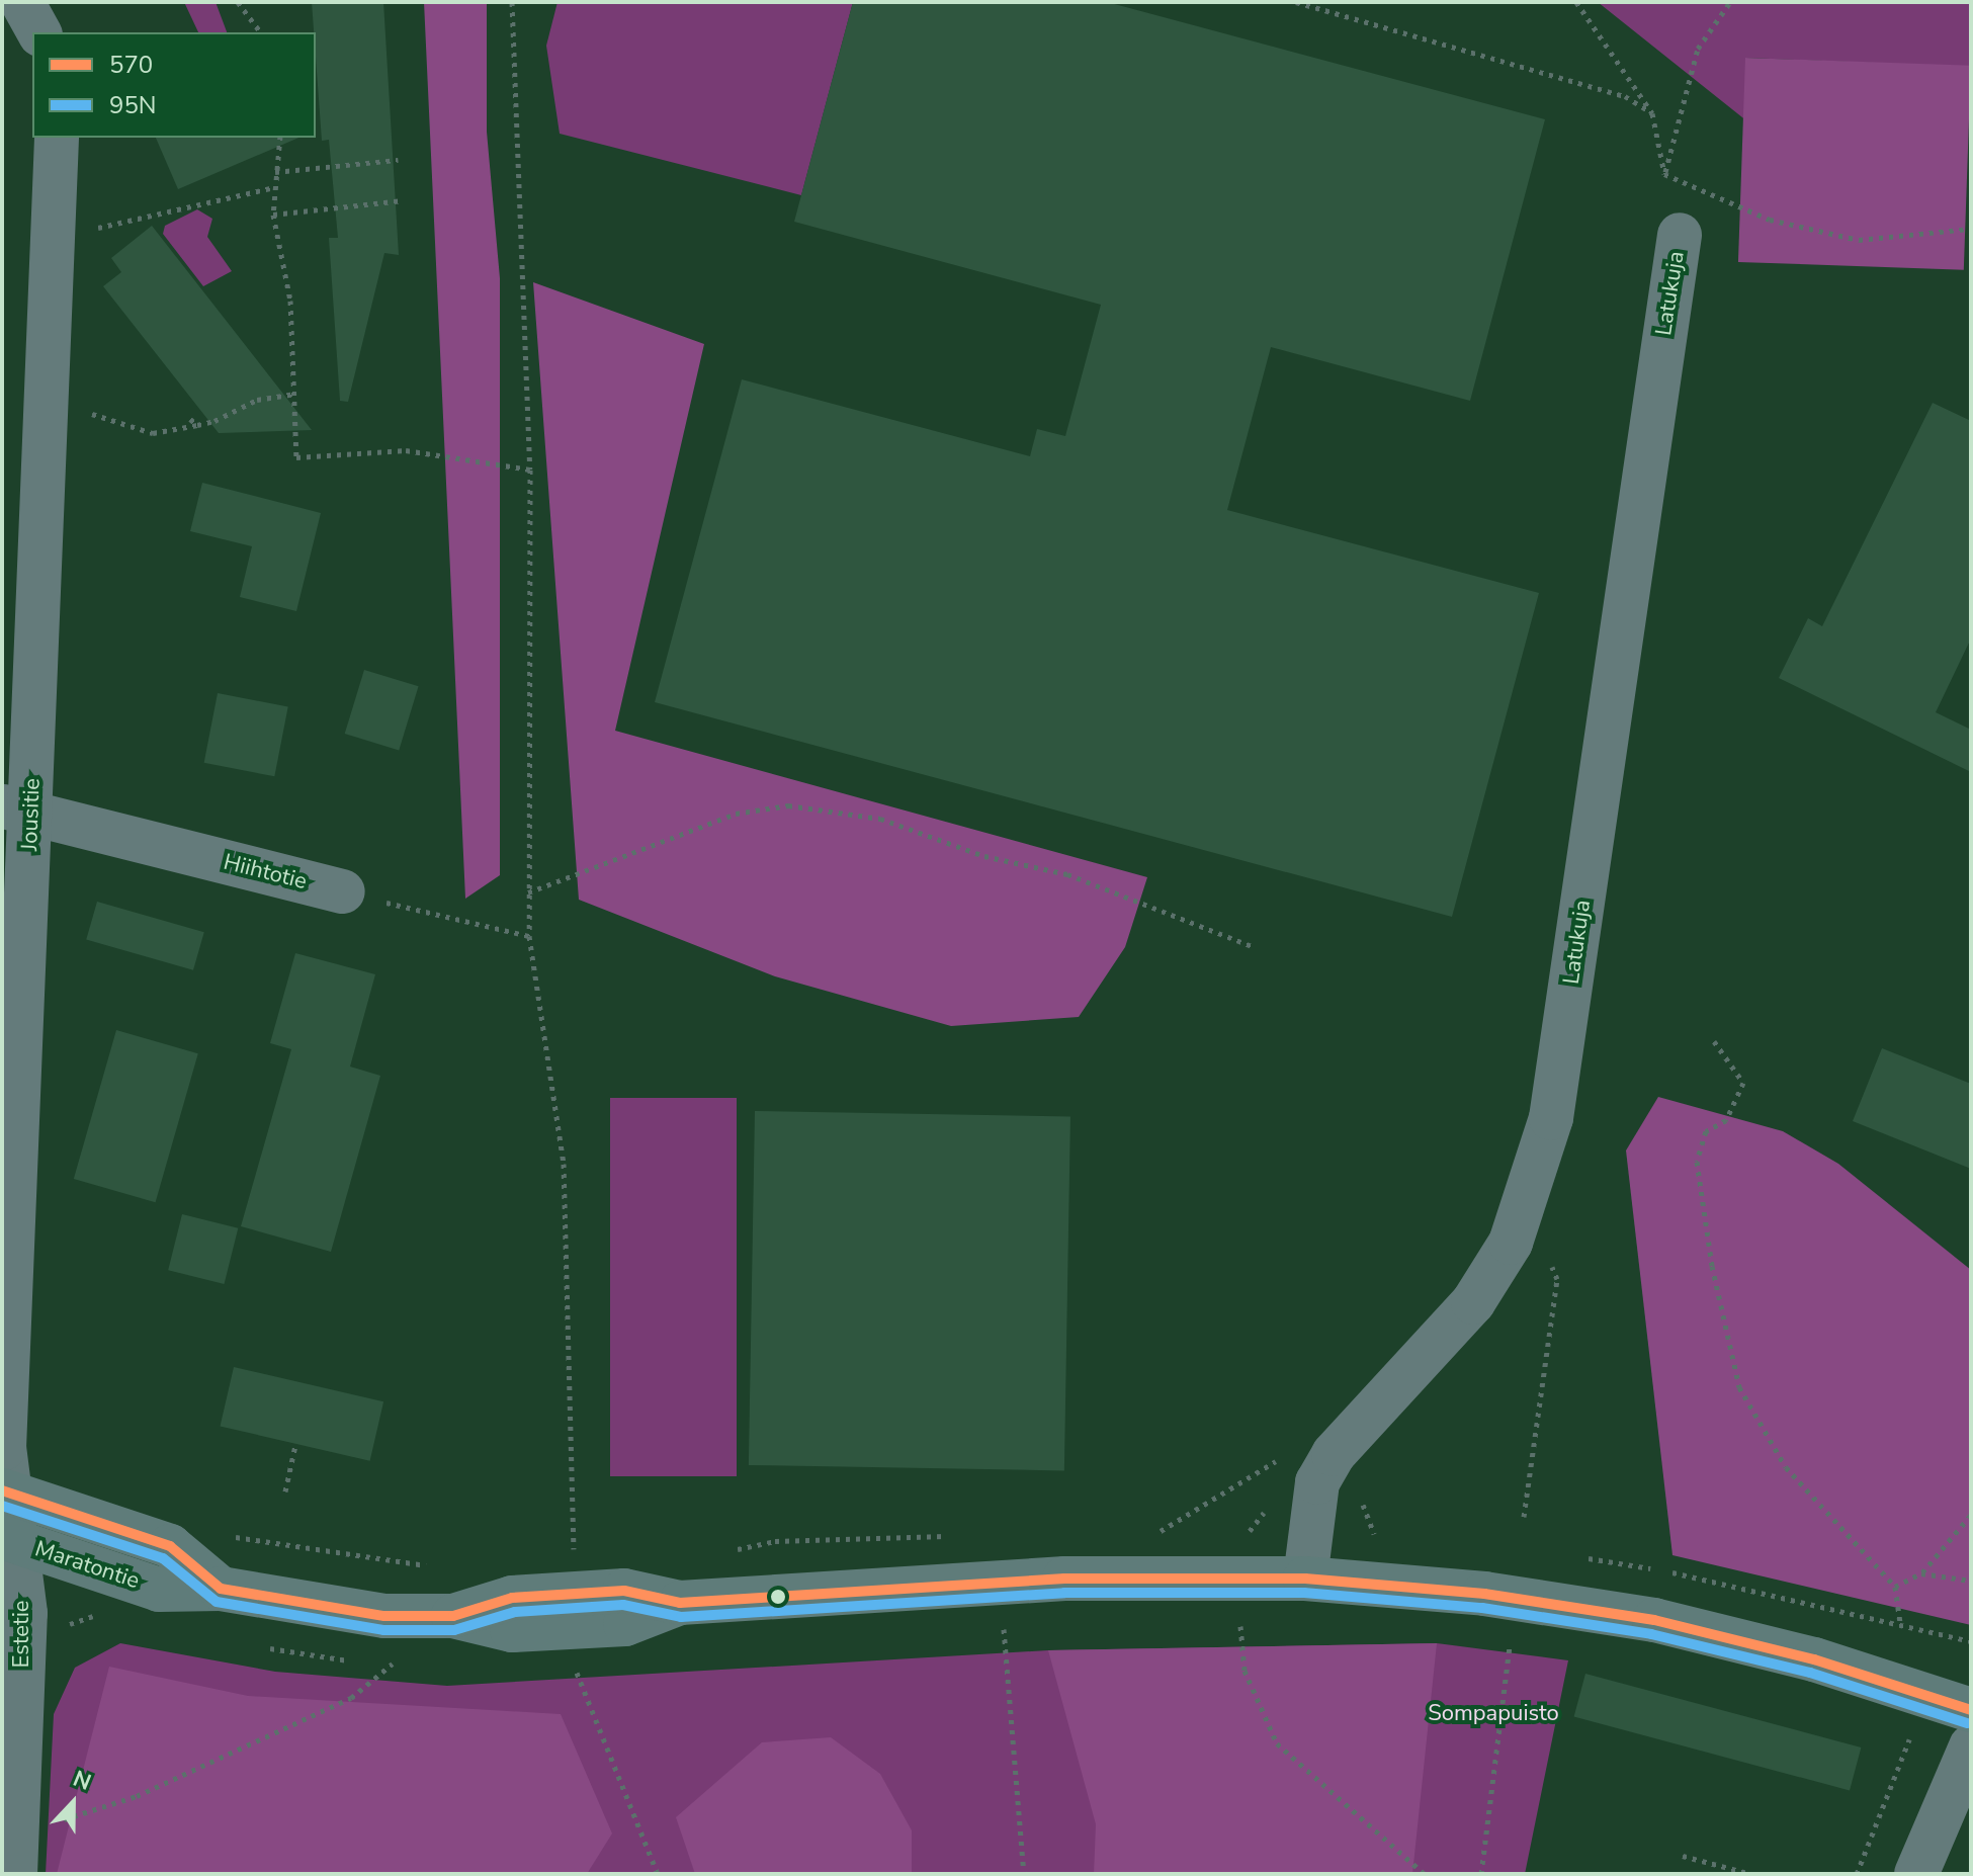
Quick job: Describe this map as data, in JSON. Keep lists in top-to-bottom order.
{
  "streets": {
    "main road": ["Maratontie"],
    "street": [
      "Latukuja",
      "Jousitie",
      "Hiihtotie",
      "Estetie"
    ]
  },
  "crossings": [
    ["Latukuja", "Maratontie"],
    ["Jousitie", "Hiihtotie"],
    ["Jousitie", "Maratontie"],
    ["Jousitie", "Estetie"],
    ["Maratontie", "Estetie"]
  ],
  "parks": ["Sompapuisto"],
  "lines": ["transit line 570", "transit line 95N"],
  "legend": ["570", "95N"],
  "north": "top"
}
